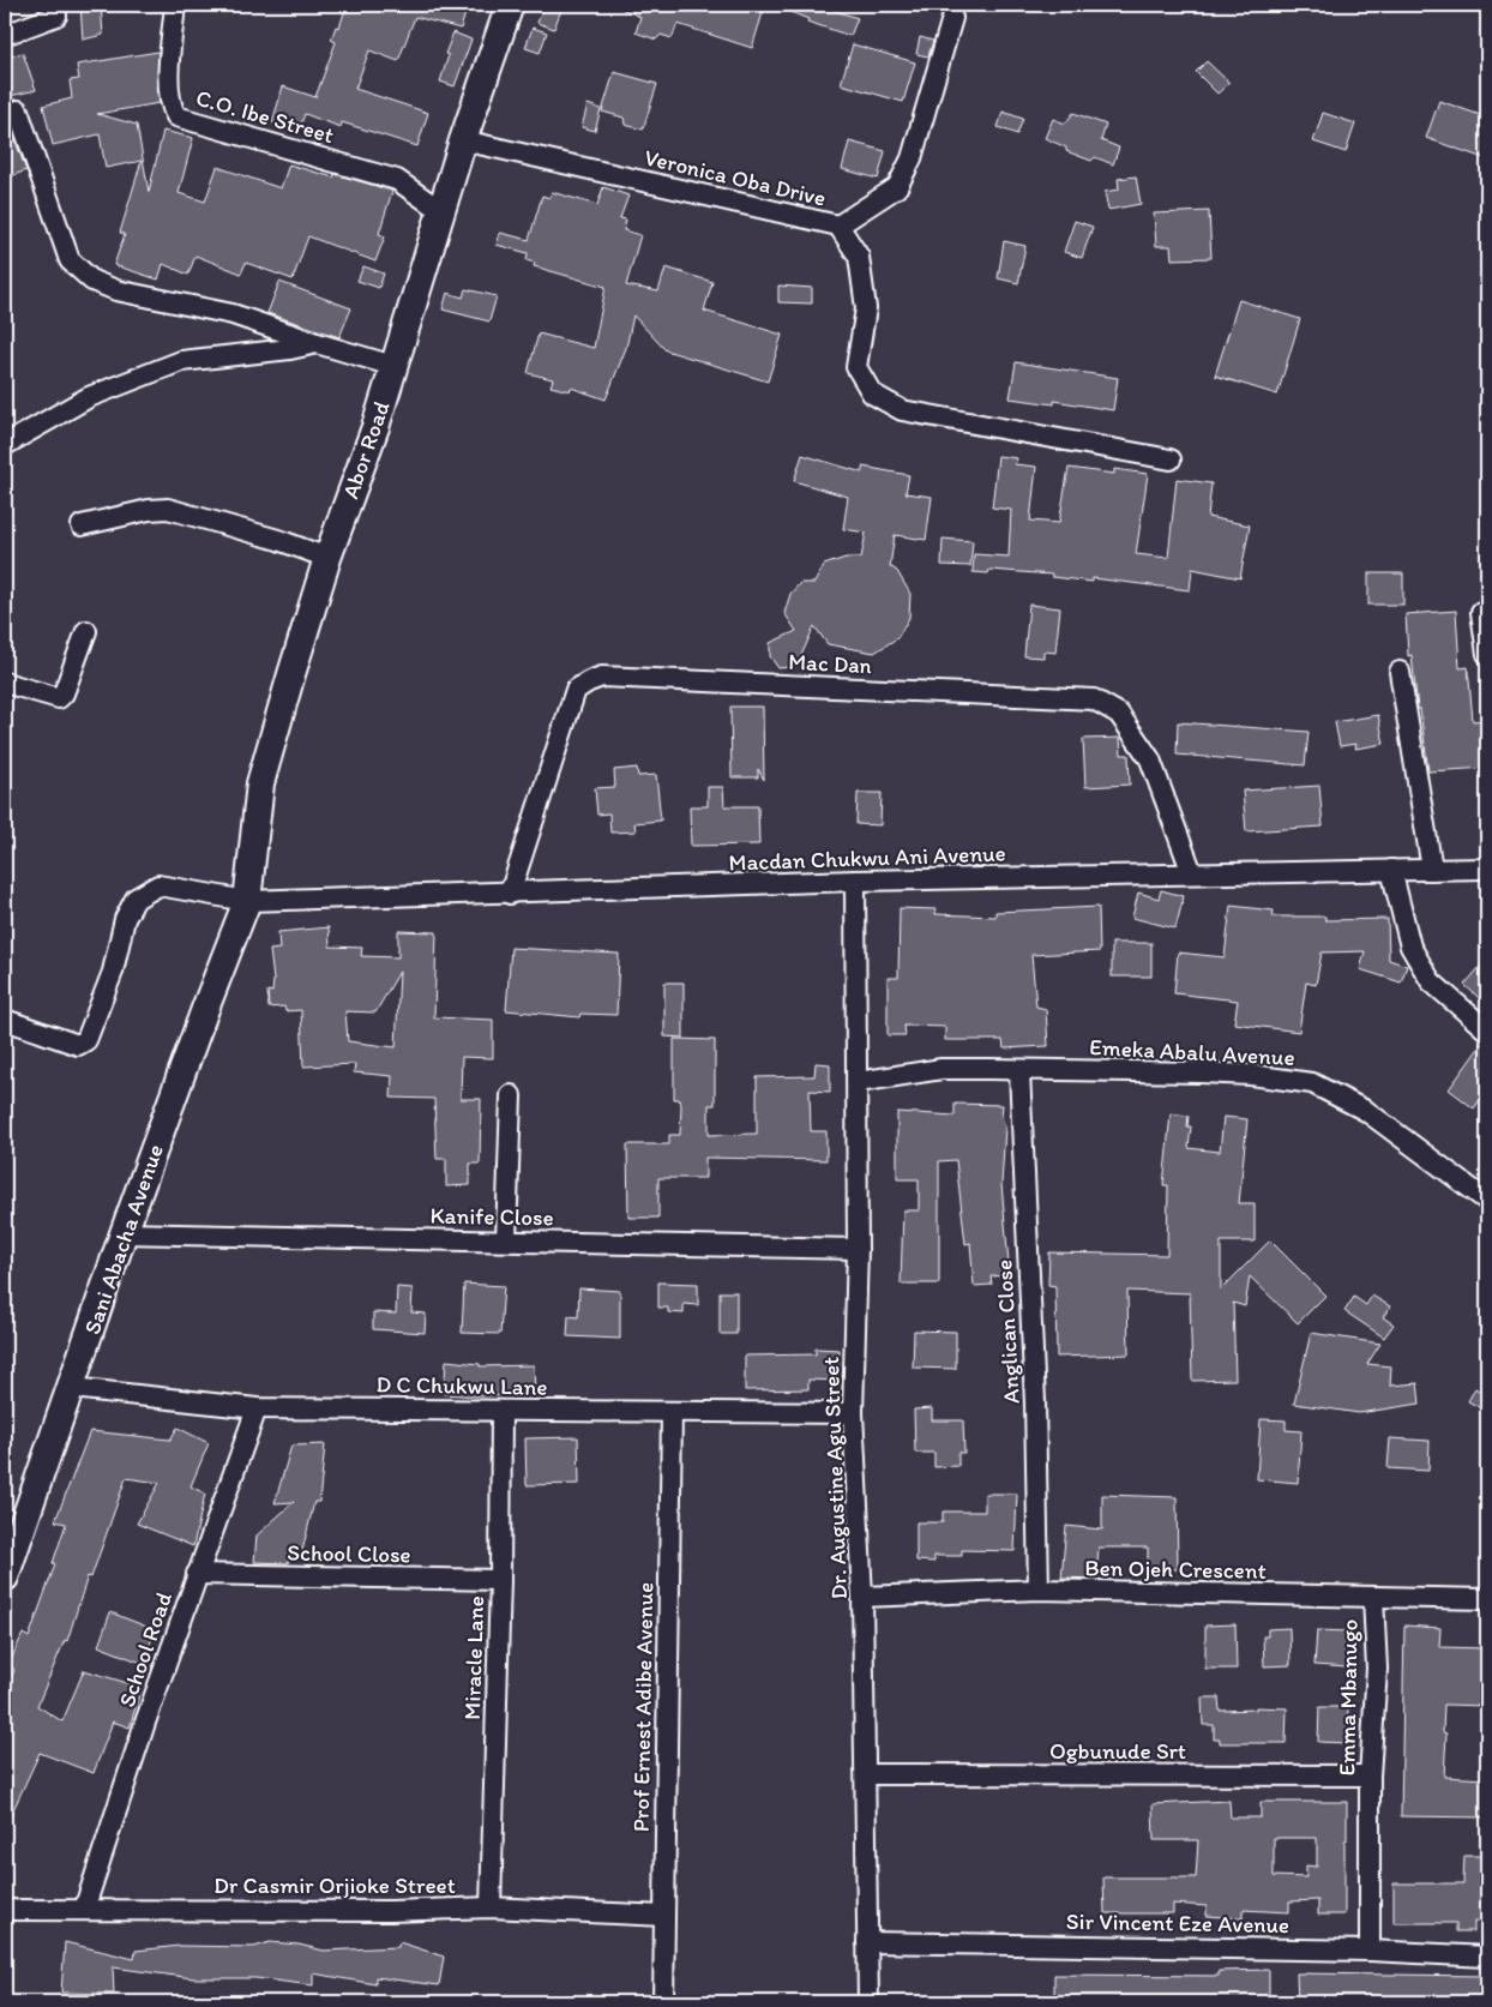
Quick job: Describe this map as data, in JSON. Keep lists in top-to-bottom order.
{
  "streets": {
    "street": [
      "C.O. Ibe Street",
      "Veronica Oba Drive",
      "Abor Road",
      "Mac Dan",
      "Macdan Chukwu Ani Avenue",
      "Emeka Abalu Avenue",
      "Kanife Close",
      "Sani Abacha Avenue",
      "Anglican Close",
      "D C Chukwu Lane",
      "Dr. Augustine Agu Street",
      "School Close",
      "Ben Ojeh Crescent",
      "School Road",
      "Miracle Lane",
      "Emma Mbanugo",
      "Prof Ernest Adibe Avenue",
      "Ogbunude Srt",
      "Dr Casmir Orjioke Street",
      "Sir Vincent Eze Avenue"
    ]
  },
  "crossings": [
    ["C.O. Ibe Street", "Abor Road"],
    ["Veronica Oba Drive", "Abor Road"],
    ["Abor Road", "Macdan Chukwu Ani Avenue"],
    ["Abor Road", "Sani Abacha Avenue"],
    ["Mac Dan", "Macdan Chukwu Ani Avenue"],
    ["Macdan Chukwu Ani Avenue", "Sani Abacha Avenue"],
    ["Macdan Chukwu Ani Avenue", "Dr. Augustine Agu Street"],
    ["Emeka Abalu Avenue", "Anglican Close"],
    ["Emeka Abalu Avenue", "Dr. Augustine Agu Street"],
    ["Kanife Close", "Sani Abacha Avenue"],
    ["Kanife Close", "Dr. Augustine Agu Street"],
    ["Sani Abacha Avenue", "D C Chukwu Lane"],
    ["Anglican Close", "Ben Ojeh Crescent"],
    ["D C Chukwu Lane", "Dr. Augustine Agu Street"],
    ["D C Chukwu Lane", "School Road"],
    ["D C Chukwu Lane", "Miracle Lane"],
    ["D C Chukwu Lane", "Prof Ernest Adibe Avenue"],
    ["Dr. Augustine Agu Street", "Ben Ojeh Crescent"],
    ["Dr. Augustine Agu Street", "Ogbunude Srt"],
    ["Dr. Augustine Agu Street", "Sir Vincent Eze Avenue"],
    ["School Close", "School Road"],
    ["School Close", "Miracle Lane"],
    ["Ben Ojeh Crescent", "Emma Mbanugo"],
    ["School Road", "Dr Casmir Orjioke Street"],
    ["Miracle Lane", "Dr Casmir Orjioke Street"],
    ["Emma Mbanugo", "Ogbunude Srt"],
    ["Emma Mbanugo", "Sir Vincent Eze Avenue"],
    ["Prof Ernest Adibe Avenue", "Dr Casmir Orjioke Street"]
  ]
}
